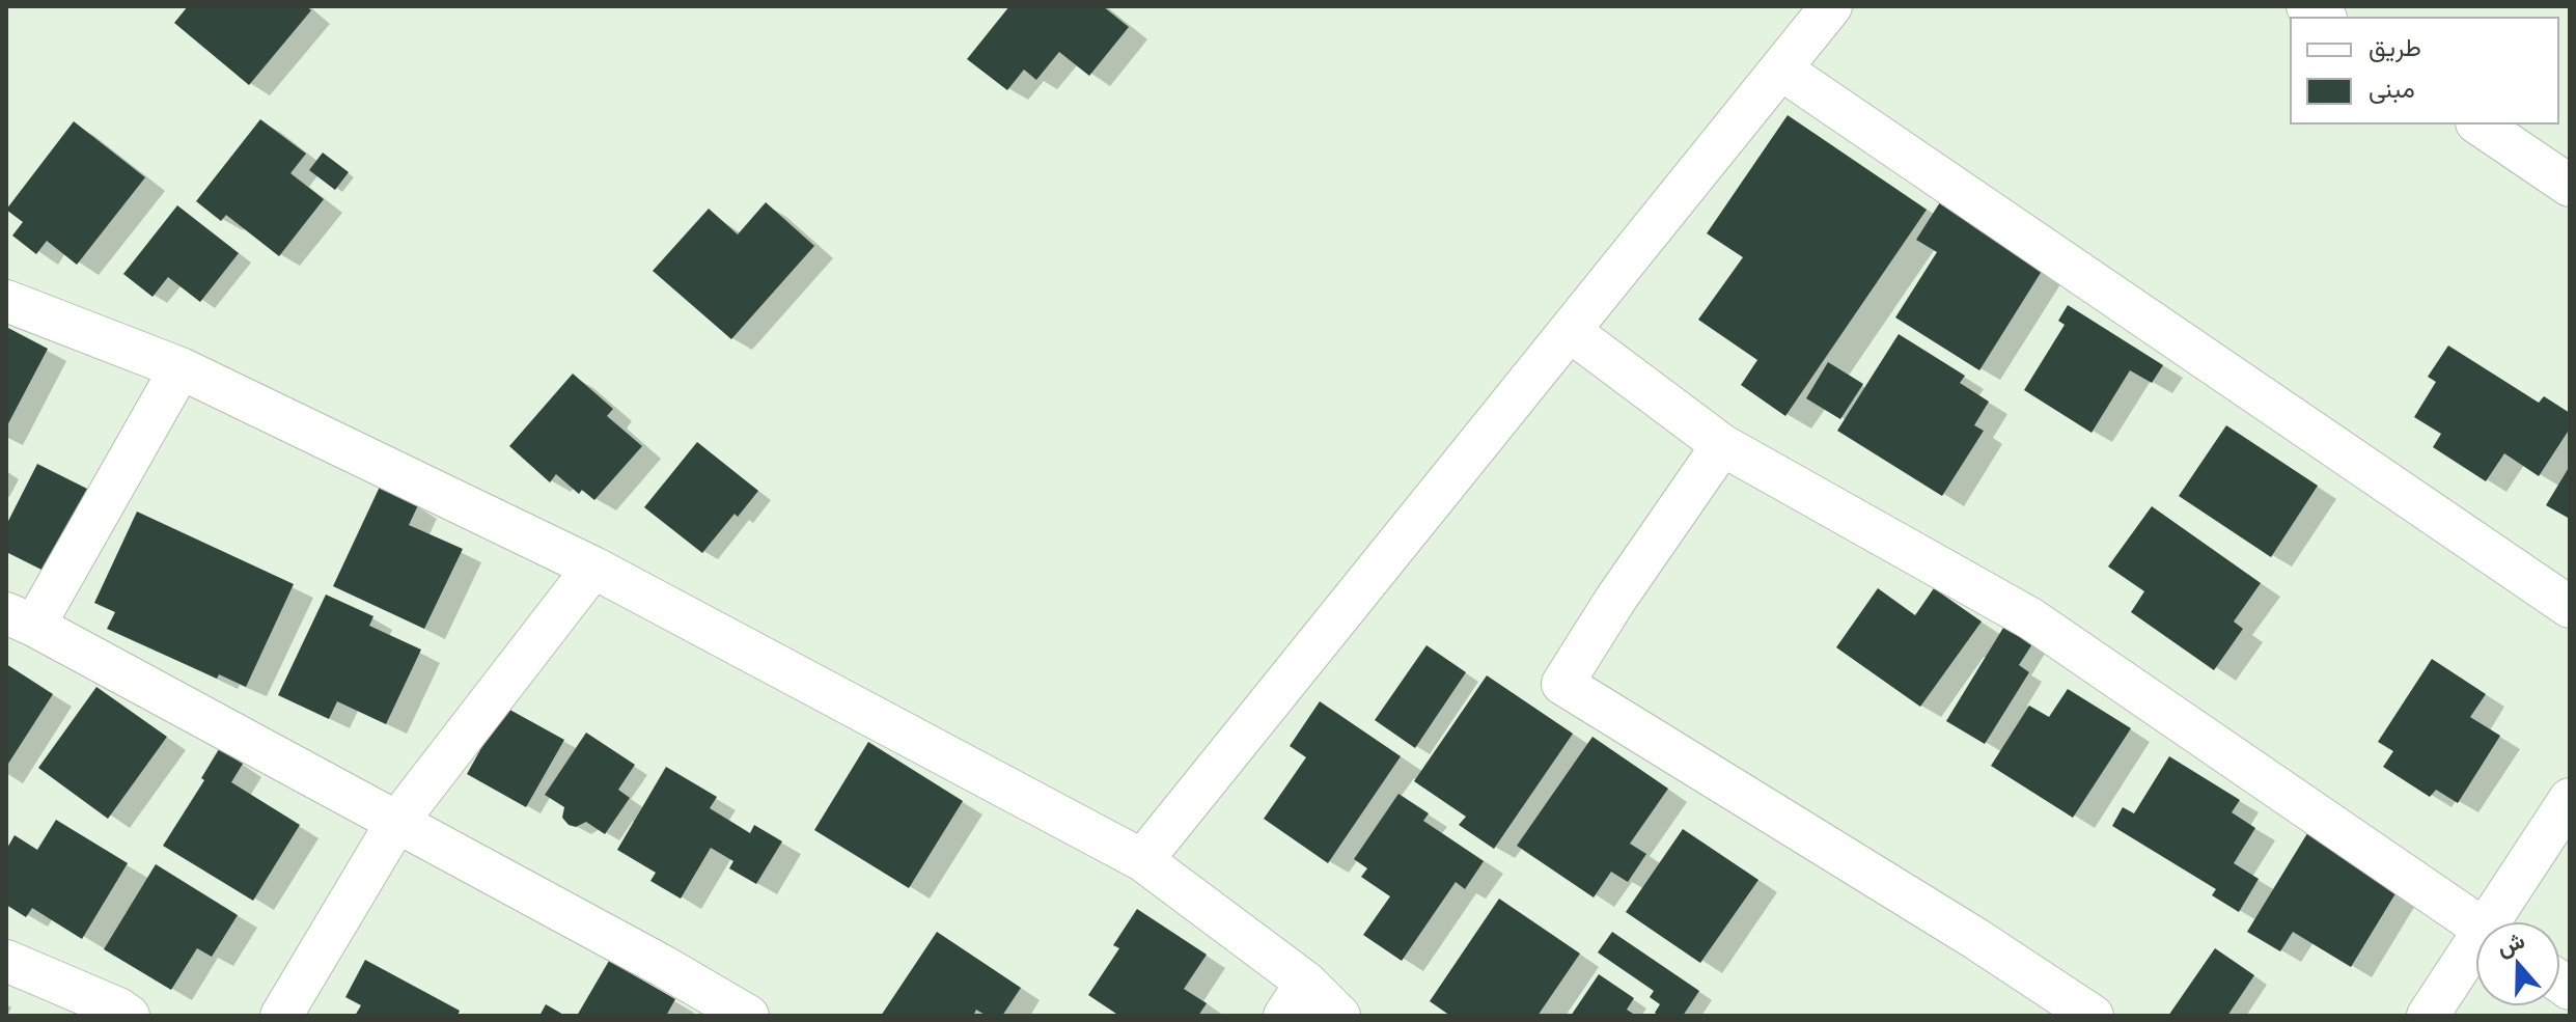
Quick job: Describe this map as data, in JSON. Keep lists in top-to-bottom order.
{
  "legend": ["طريق", "مبنى"],
  "north": "top"
}
